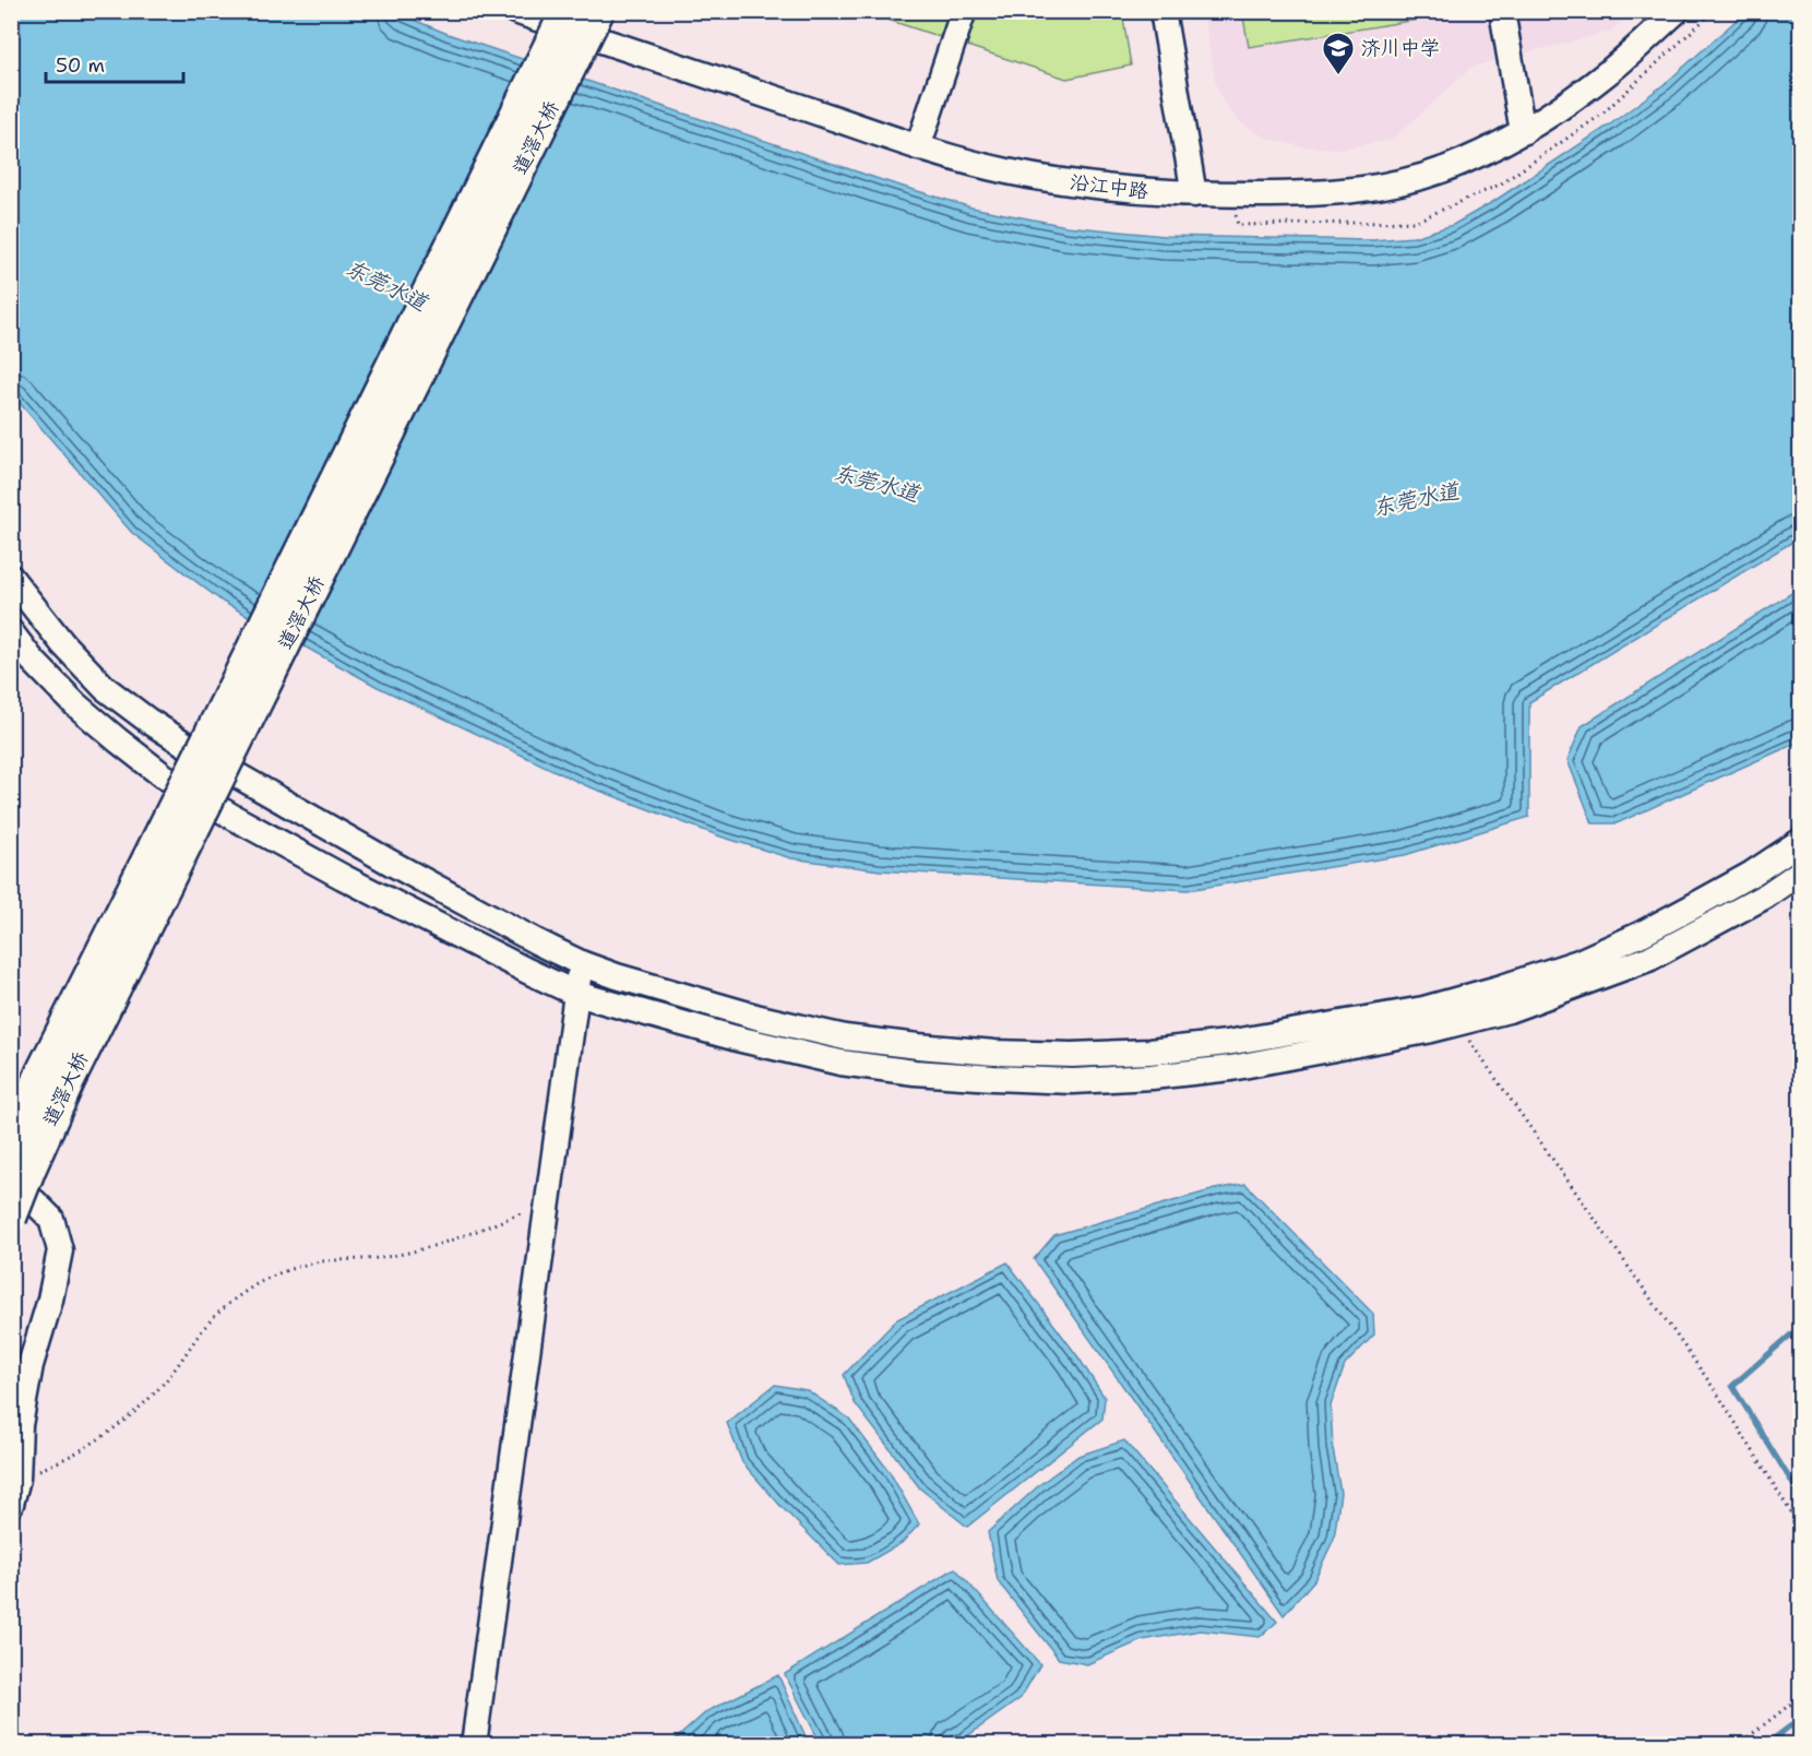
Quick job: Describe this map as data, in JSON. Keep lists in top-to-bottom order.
{
  "streets": {
    "main road": ["道滘大桥"],
    "street": ["沿江中路"]
  },
  "water": ["东莞水道"],
  "places": {
    "school or university": ["济川中学"]
  },
  "scale_bar": "50 m"
}
